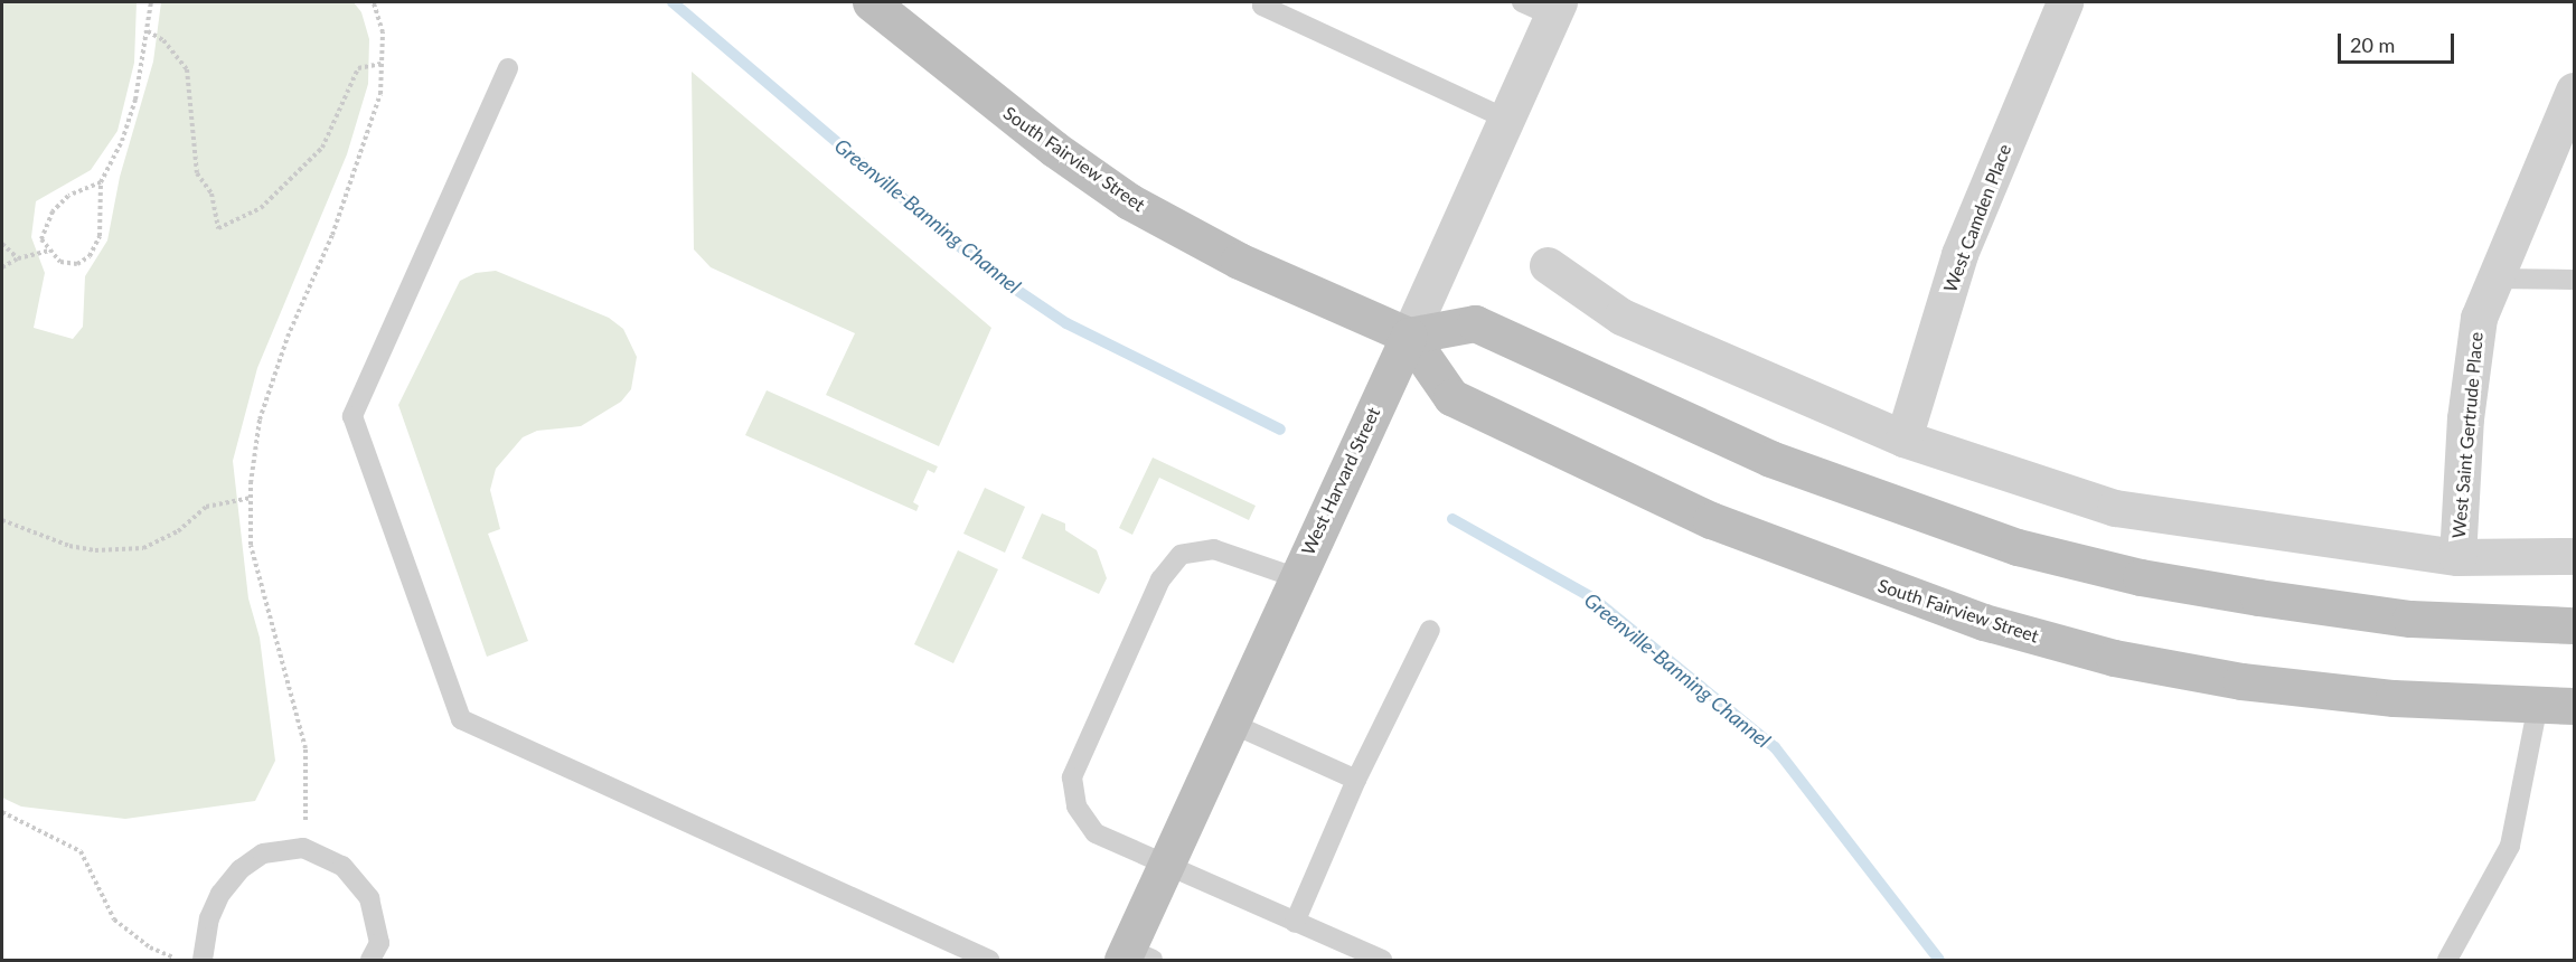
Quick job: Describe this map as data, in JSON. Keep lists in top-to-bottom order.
{
  "streets": {
    "main road": ["South Fairview Street", "West Harvard Street"],
    "street": ["West Camden Place", "West Saint Gertrude Place"]
  },
  "crossings": [
    ["South Fairview Street", "West Harvard Street"]
  ],
  "water": ["Greenville-Banning Channel"],
  "scale_bar": "20 m"
}
